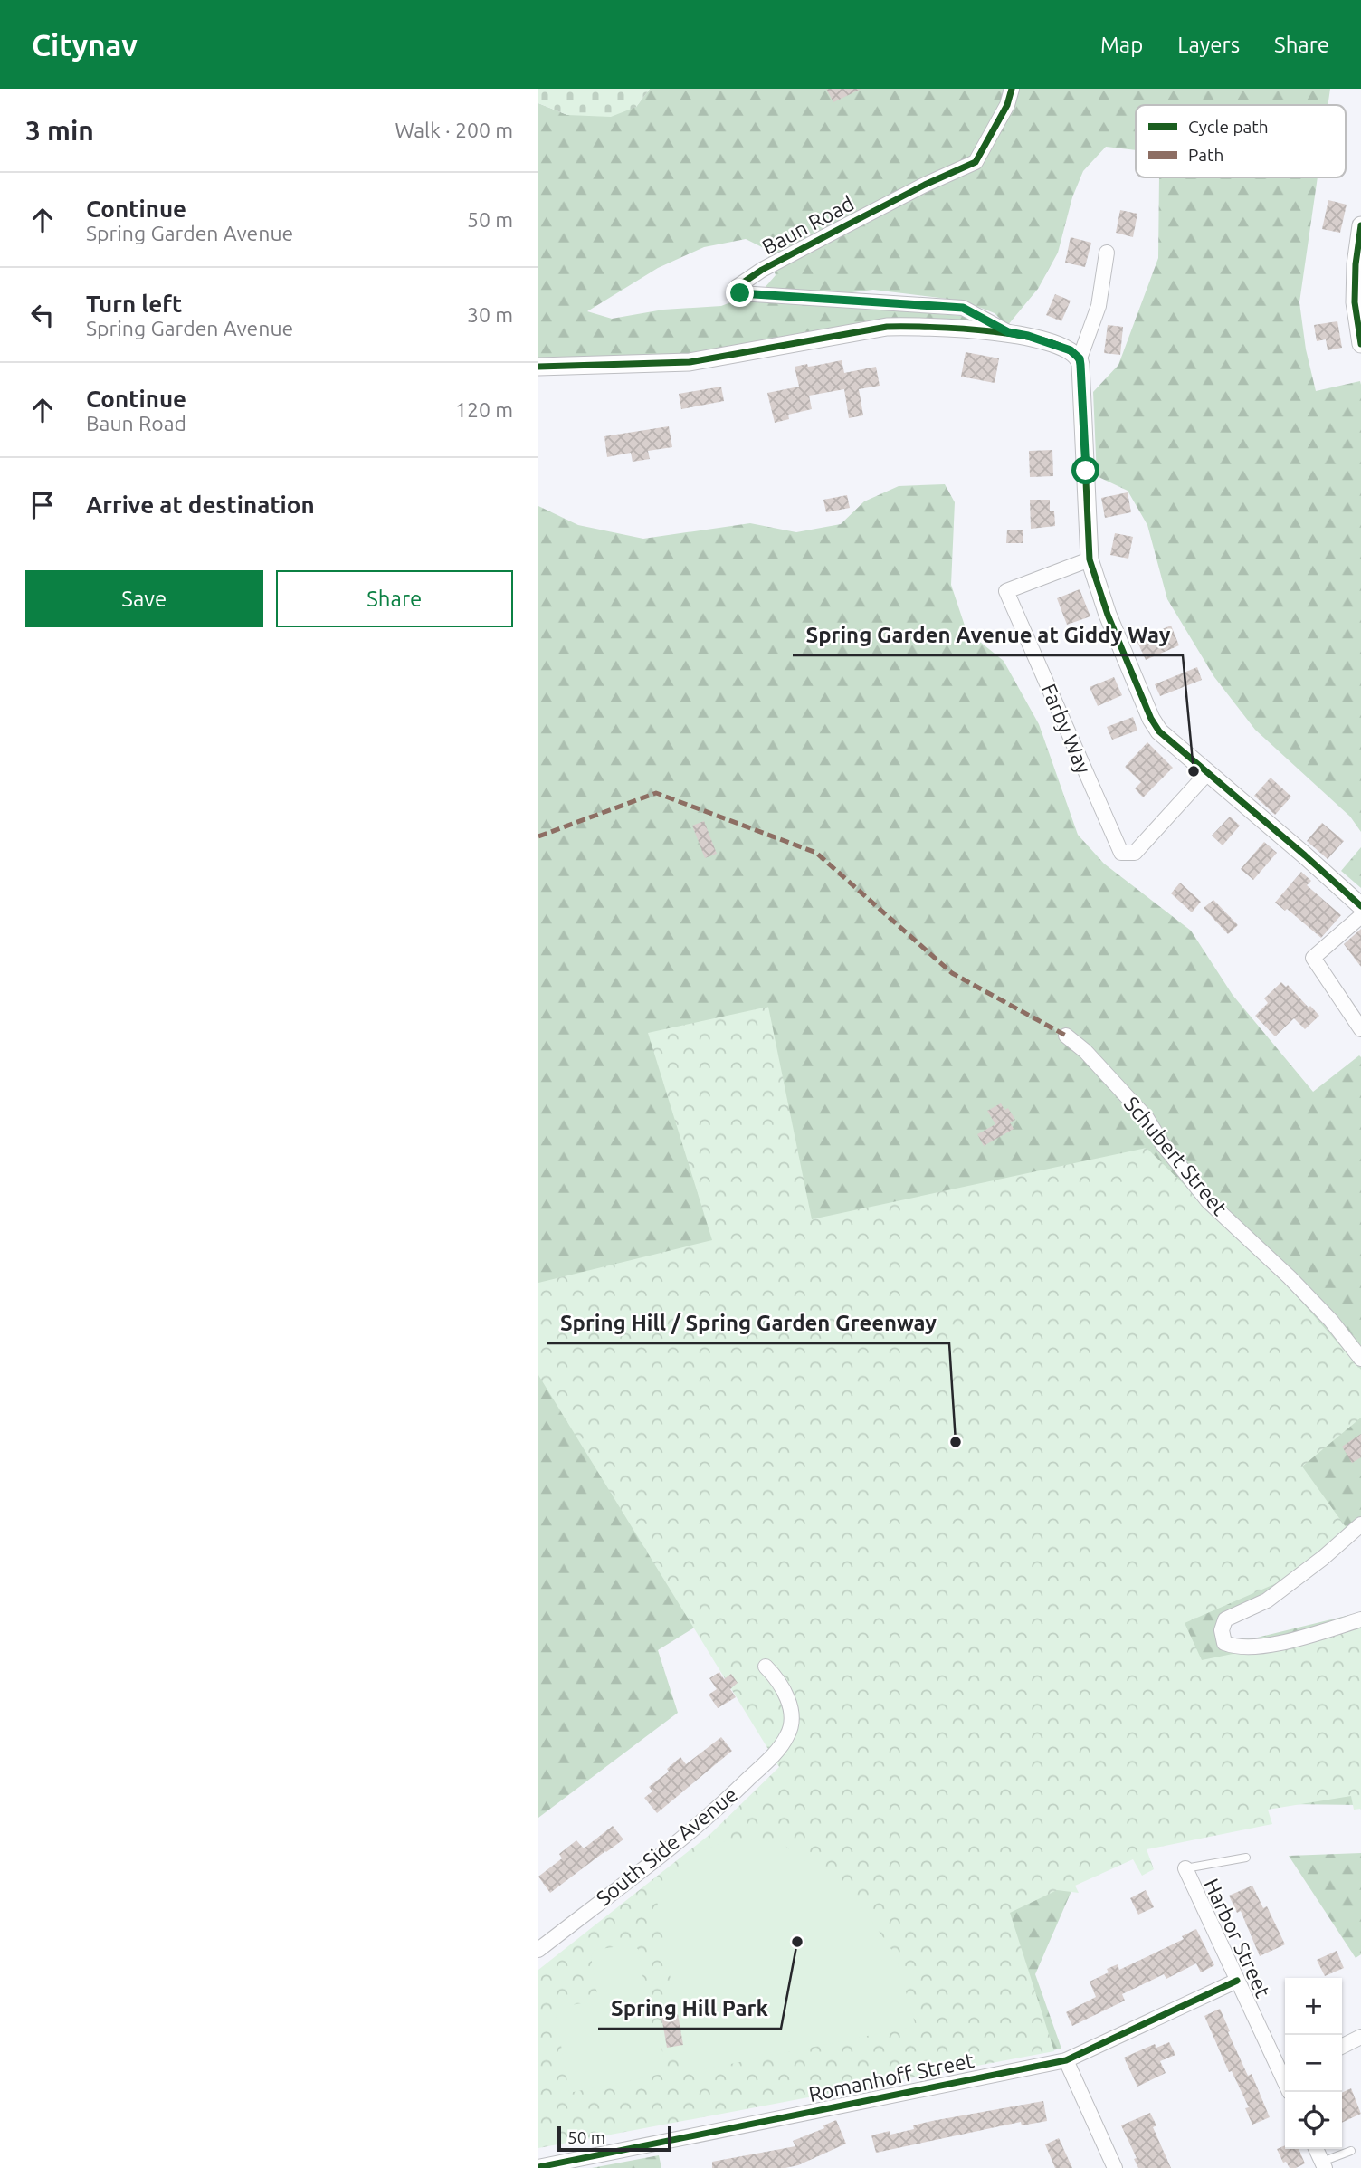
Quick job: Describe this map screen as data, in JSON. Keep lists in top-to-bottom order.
{
  "streets": {
    "street": [
      "Baun Road",
      "Farby Way",
      "Schubert Street",
      "South Side Avenue",
      "Harbor Street",
      "Romanhoff Street"
    ]
  },
  "crossings": [
    ["Harbor Street", "Romanhoff Street"]
  ],
  "places": ["Spring Garden Avenue at Giddy Way", "Spring Hill / Spring Garden Greenway", "Spring Hill Park"],
  "legend": ["Cycle path", "Path"],
  "scale_bar": "50 m",
  "page": {
    "header": "Citynav",
    "nav": ["Map", "Layers", "Share"],
    "heading": ["3 min", "Walk · 200 m"],
    "list": [
      ["Continue", "Spring Garden Avenue", "50 m"],
      ["Turn left", "Spring Garden Avenue", "30 m"],
      ["Continue", "Baun Road", "120 m"],
      "Arrive at destination"
    ],
    "buttons": ["Save", "Share"],
    "map_buttons": ["+", "−"],
    "scale": "50 m"
  }
}
